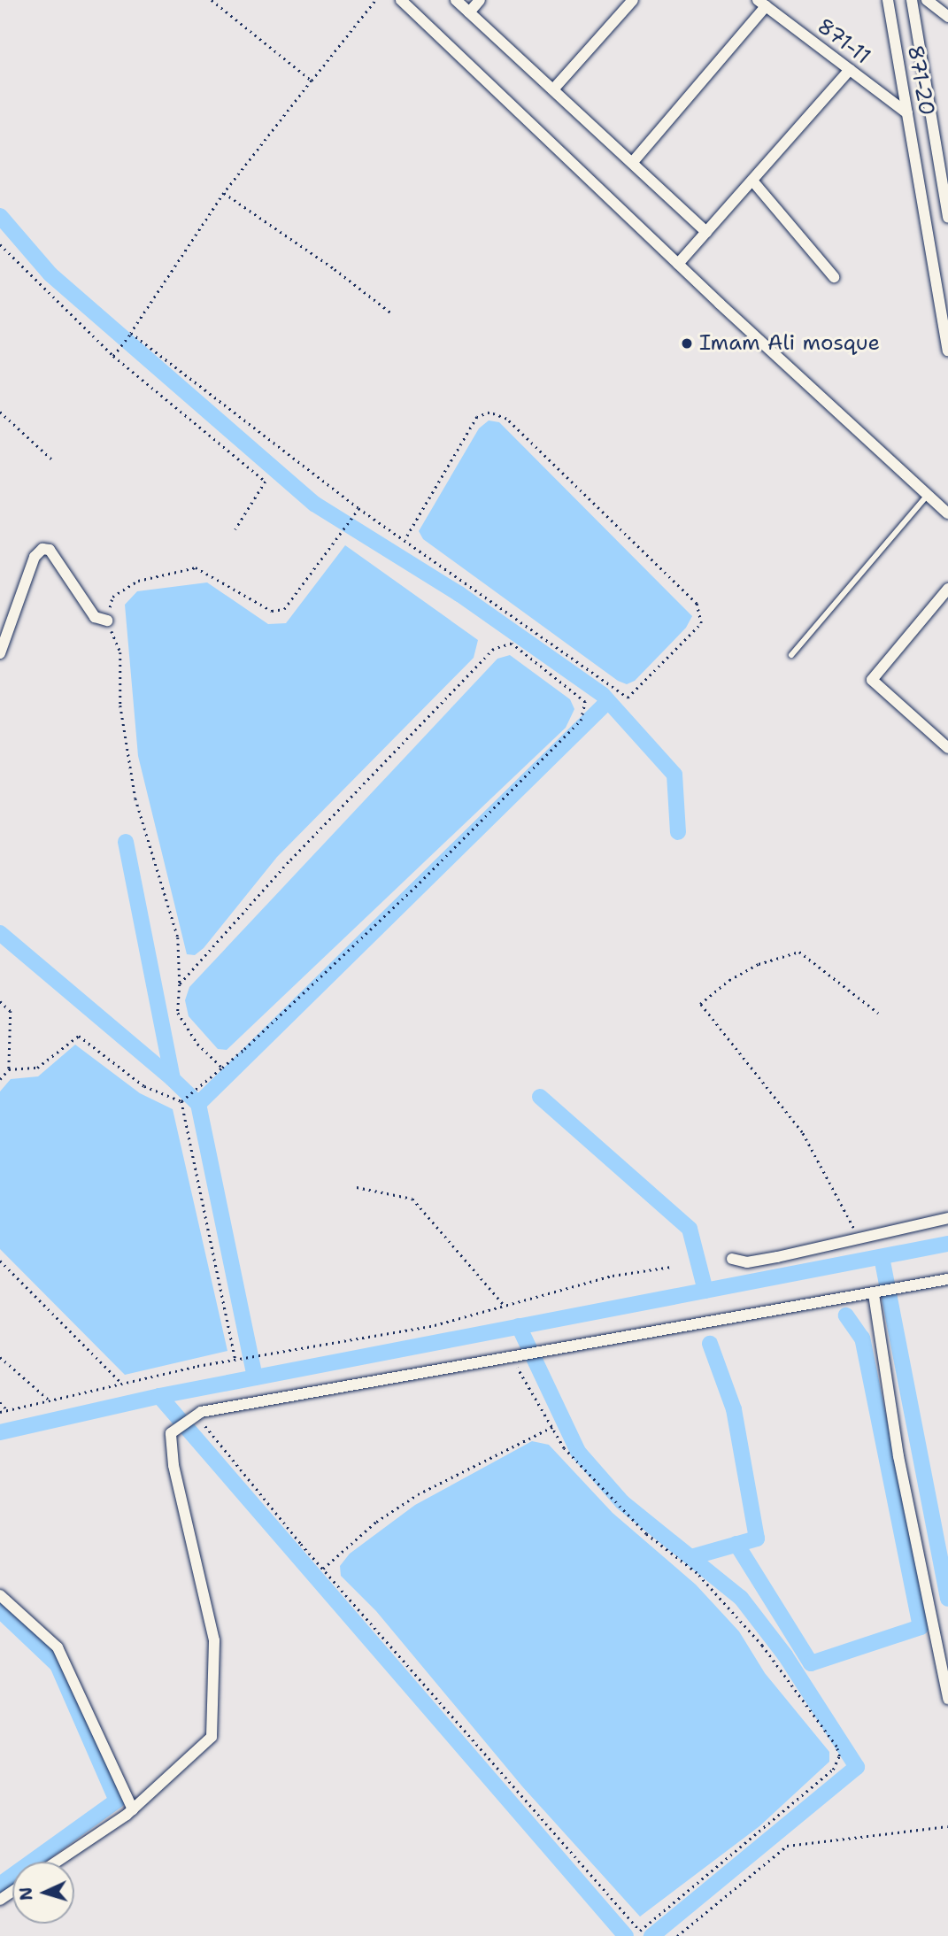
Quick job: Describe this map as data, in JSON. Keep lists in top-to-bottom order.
{
  "streets": {
    "street": ["871-11", "871-20"]
  },
  "crossings": [
    ["871-11", "871-20"]
  ],
  "places": ["Imam Ali mosque"],
  "north": "left"
}
